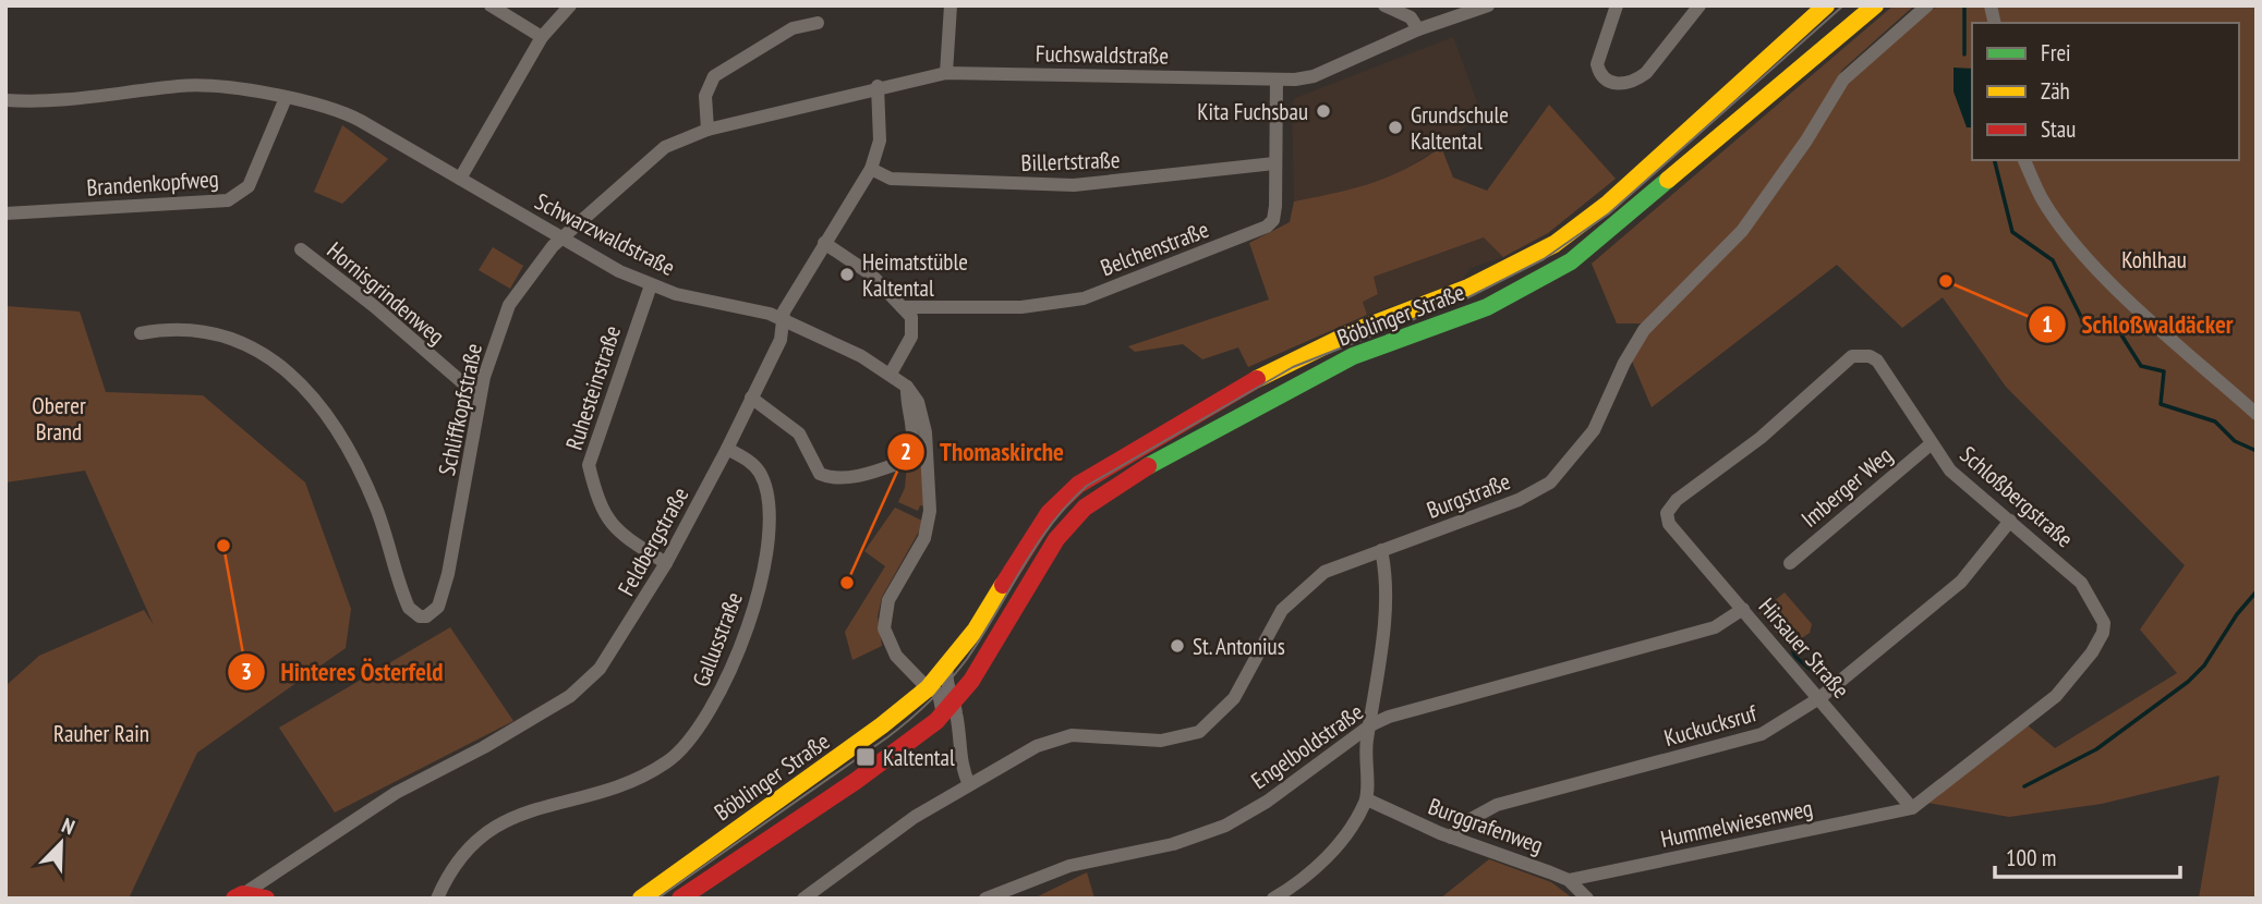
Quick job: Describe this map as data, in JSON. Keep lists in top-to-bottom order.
{
  "streets": {
    "main road": ["Böblinger Straße"],
    "street": [
      "Fuchswaldstraße",
      "Billertstraße",
      "Brandenkopfweg",
      "Schwarzwaldstraße",
      "Belchenstraße",
      "Hornisgrindenweg",
      "Ruhesteinstraße",
      "Schliffkopfstraße",
      "Imberger Weg",
      "Burgstraße",
      "Schloßbergstraße",
      "Feldbergstraße",
      "Gallusstraße",
      "Hirsauer Straße",
      "Kuckucksruf",
      "Engelboldstraße",
      "Hummelwiesenweg",
      "Burggrafenweg"
    ]
  },
  "crossings": [
    ["Fuchswaldstraße", "Schwarzwaldstraße"],
    ["Fuchswaldstraße", "Belchenstraße"],
    ["Fuchswaldstraße", "Schliffkopfstraße"],
    ["Fuchswaldstraße", "Feldbergstraße"],
    ["Billertstraße", "Belchenstraße"],
    ["Billertstraße", "Feldbergstraße"],
    ["Brandenkopfweg", "Schwarzwaldstraße"],
    ["Schwarzwaldstraße", "Böblinger Straße"],
    ["Schwarzwaldstraße", "Ruhesteinstraße"],
    ["Schwarzwaldstraße", "Schliffkopfstraße"],
    ["Schwarzwaldstraße", "Feldbergstraße"],
    ["Hornisgrindenweg", "Schliffkopfstraße"],
    ["Ruhesteinstraße", "Feldbergstraße"],
    ["Imberger Weg", "Schloßbergstraße"],
    ["Schloßbergstraße", "Hirsauer Straße"],
    ["Schloßbergstraße", "Kuckucksruf"],
    ["Schloßbergstraße", "Hummelwiesenweg"],
    ["Feldbergstraße", "Gallusstraße"],
    ["Hirsauer Straße", "Kuckucksruf"],
    ["Hirsauer Straße", "Engelboldstraße"],
    ["Hirsauer Straße", "Hummelwiesenweg"],
    ["Kuckucksruf", "Burggrafenweg"],
    ["Hummelwiesenweg", "Burggrafenweg"]
  ],
  "parks": ["Kohlhau", "Oberer Brand", "Rauher Rain"],
  "places": {
    "other": [
      "Kita Fuchsbau",
      "Grundschule Kaltental",
      "Heimatstüble Kaltental",
      "Schloßwaldäcker",
      "Hinteres Österfeld",
      "Thomaskirche",
      "St. Antonius"
    ],
    "transit": ["Kaltental"]
  },
  "legend": ["Frei", "Zäh", "Stau"],
  "scale_bar": "100 m",
  "north": "top right"
}
